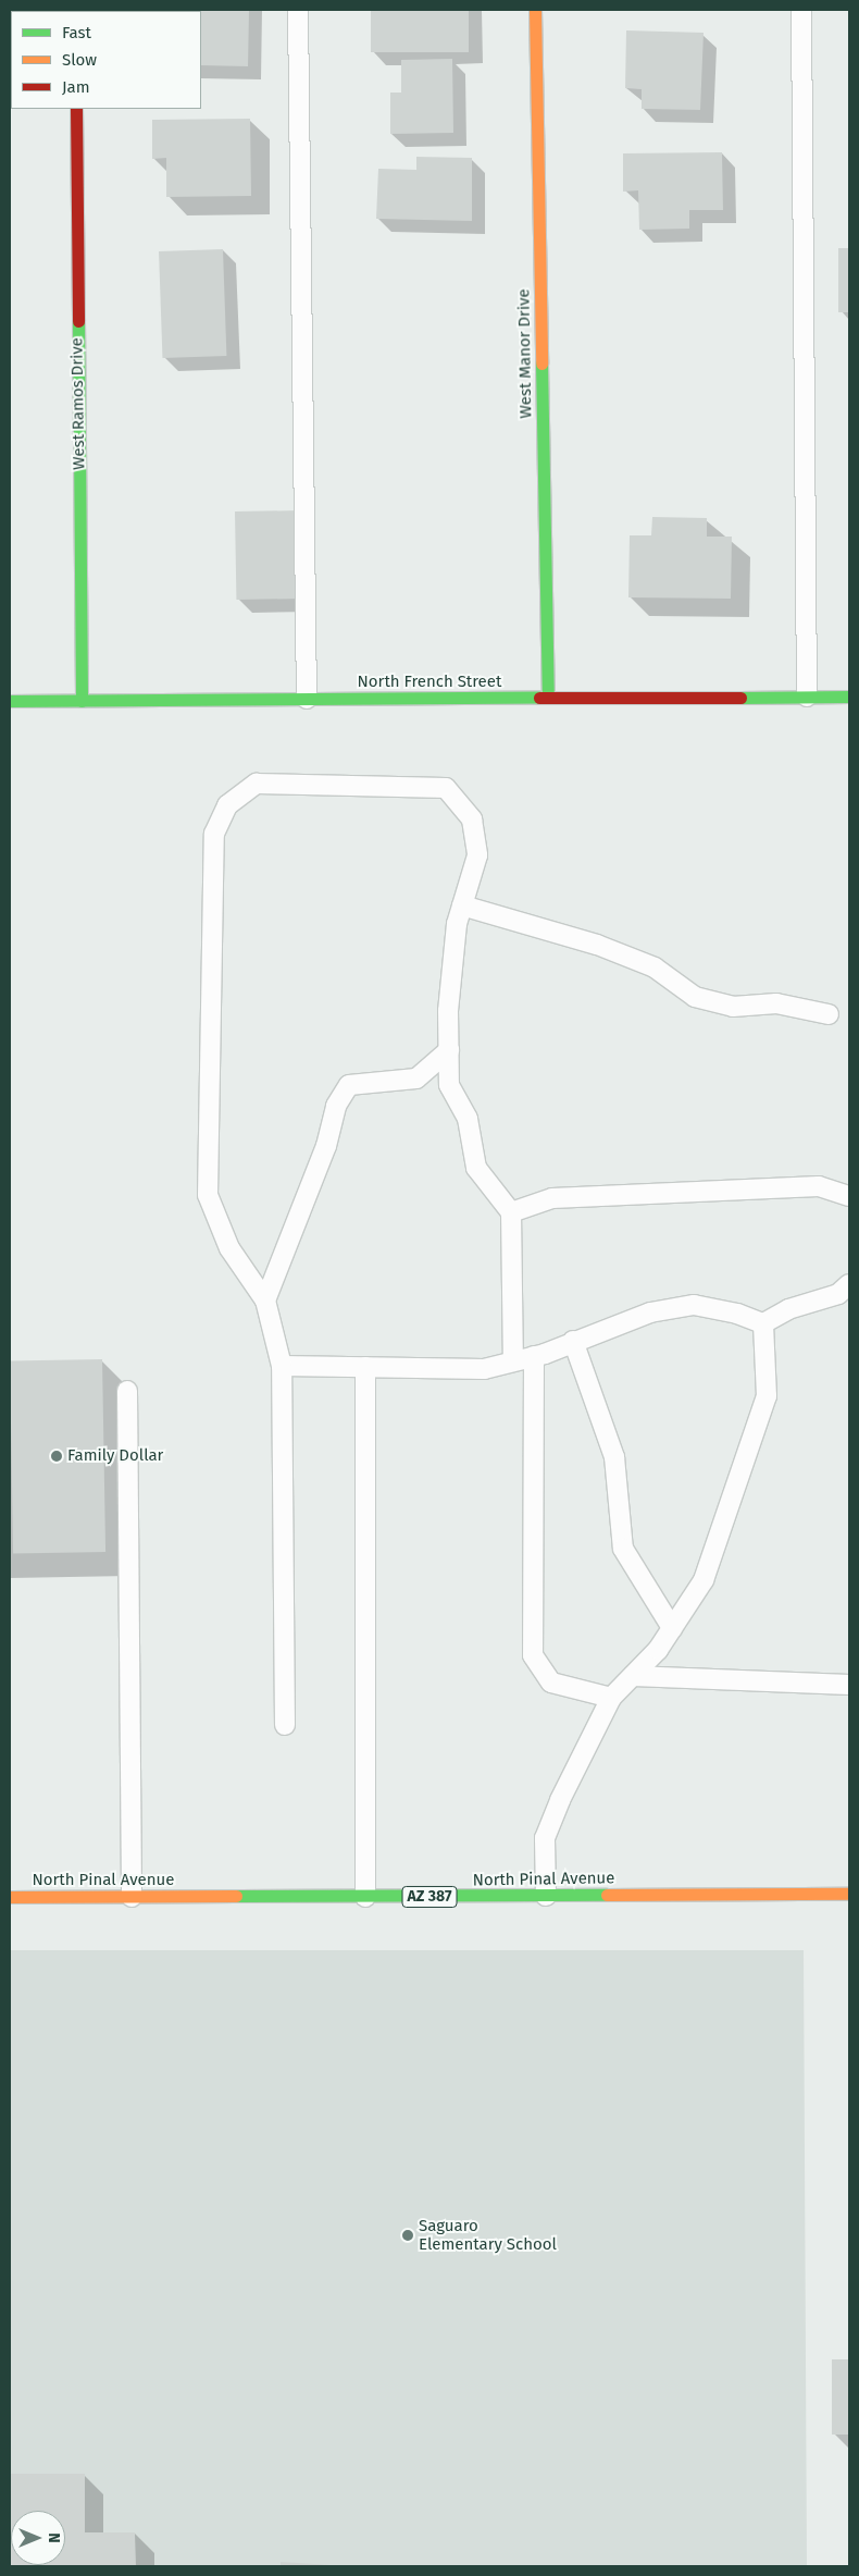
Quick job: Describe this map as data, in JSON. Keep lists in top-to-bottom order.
{
  "streets": {
    "street": [
      "West Manor Drive",
      "West Ramos Drive",
      "North French Street",
      "North Pinal Avenue",
      "AZ 387"
    ]
  },
  "crossings": [
    ["West Manor Drive", "North French Street"],
    ["West Ramos Drive", "North French Street"]
  ],
  "places": ["Family Dollar", "Saguaro Elementary School"],
  "legend": ["Fast", "Slow", "Jam"],
  "north": "right"
}
